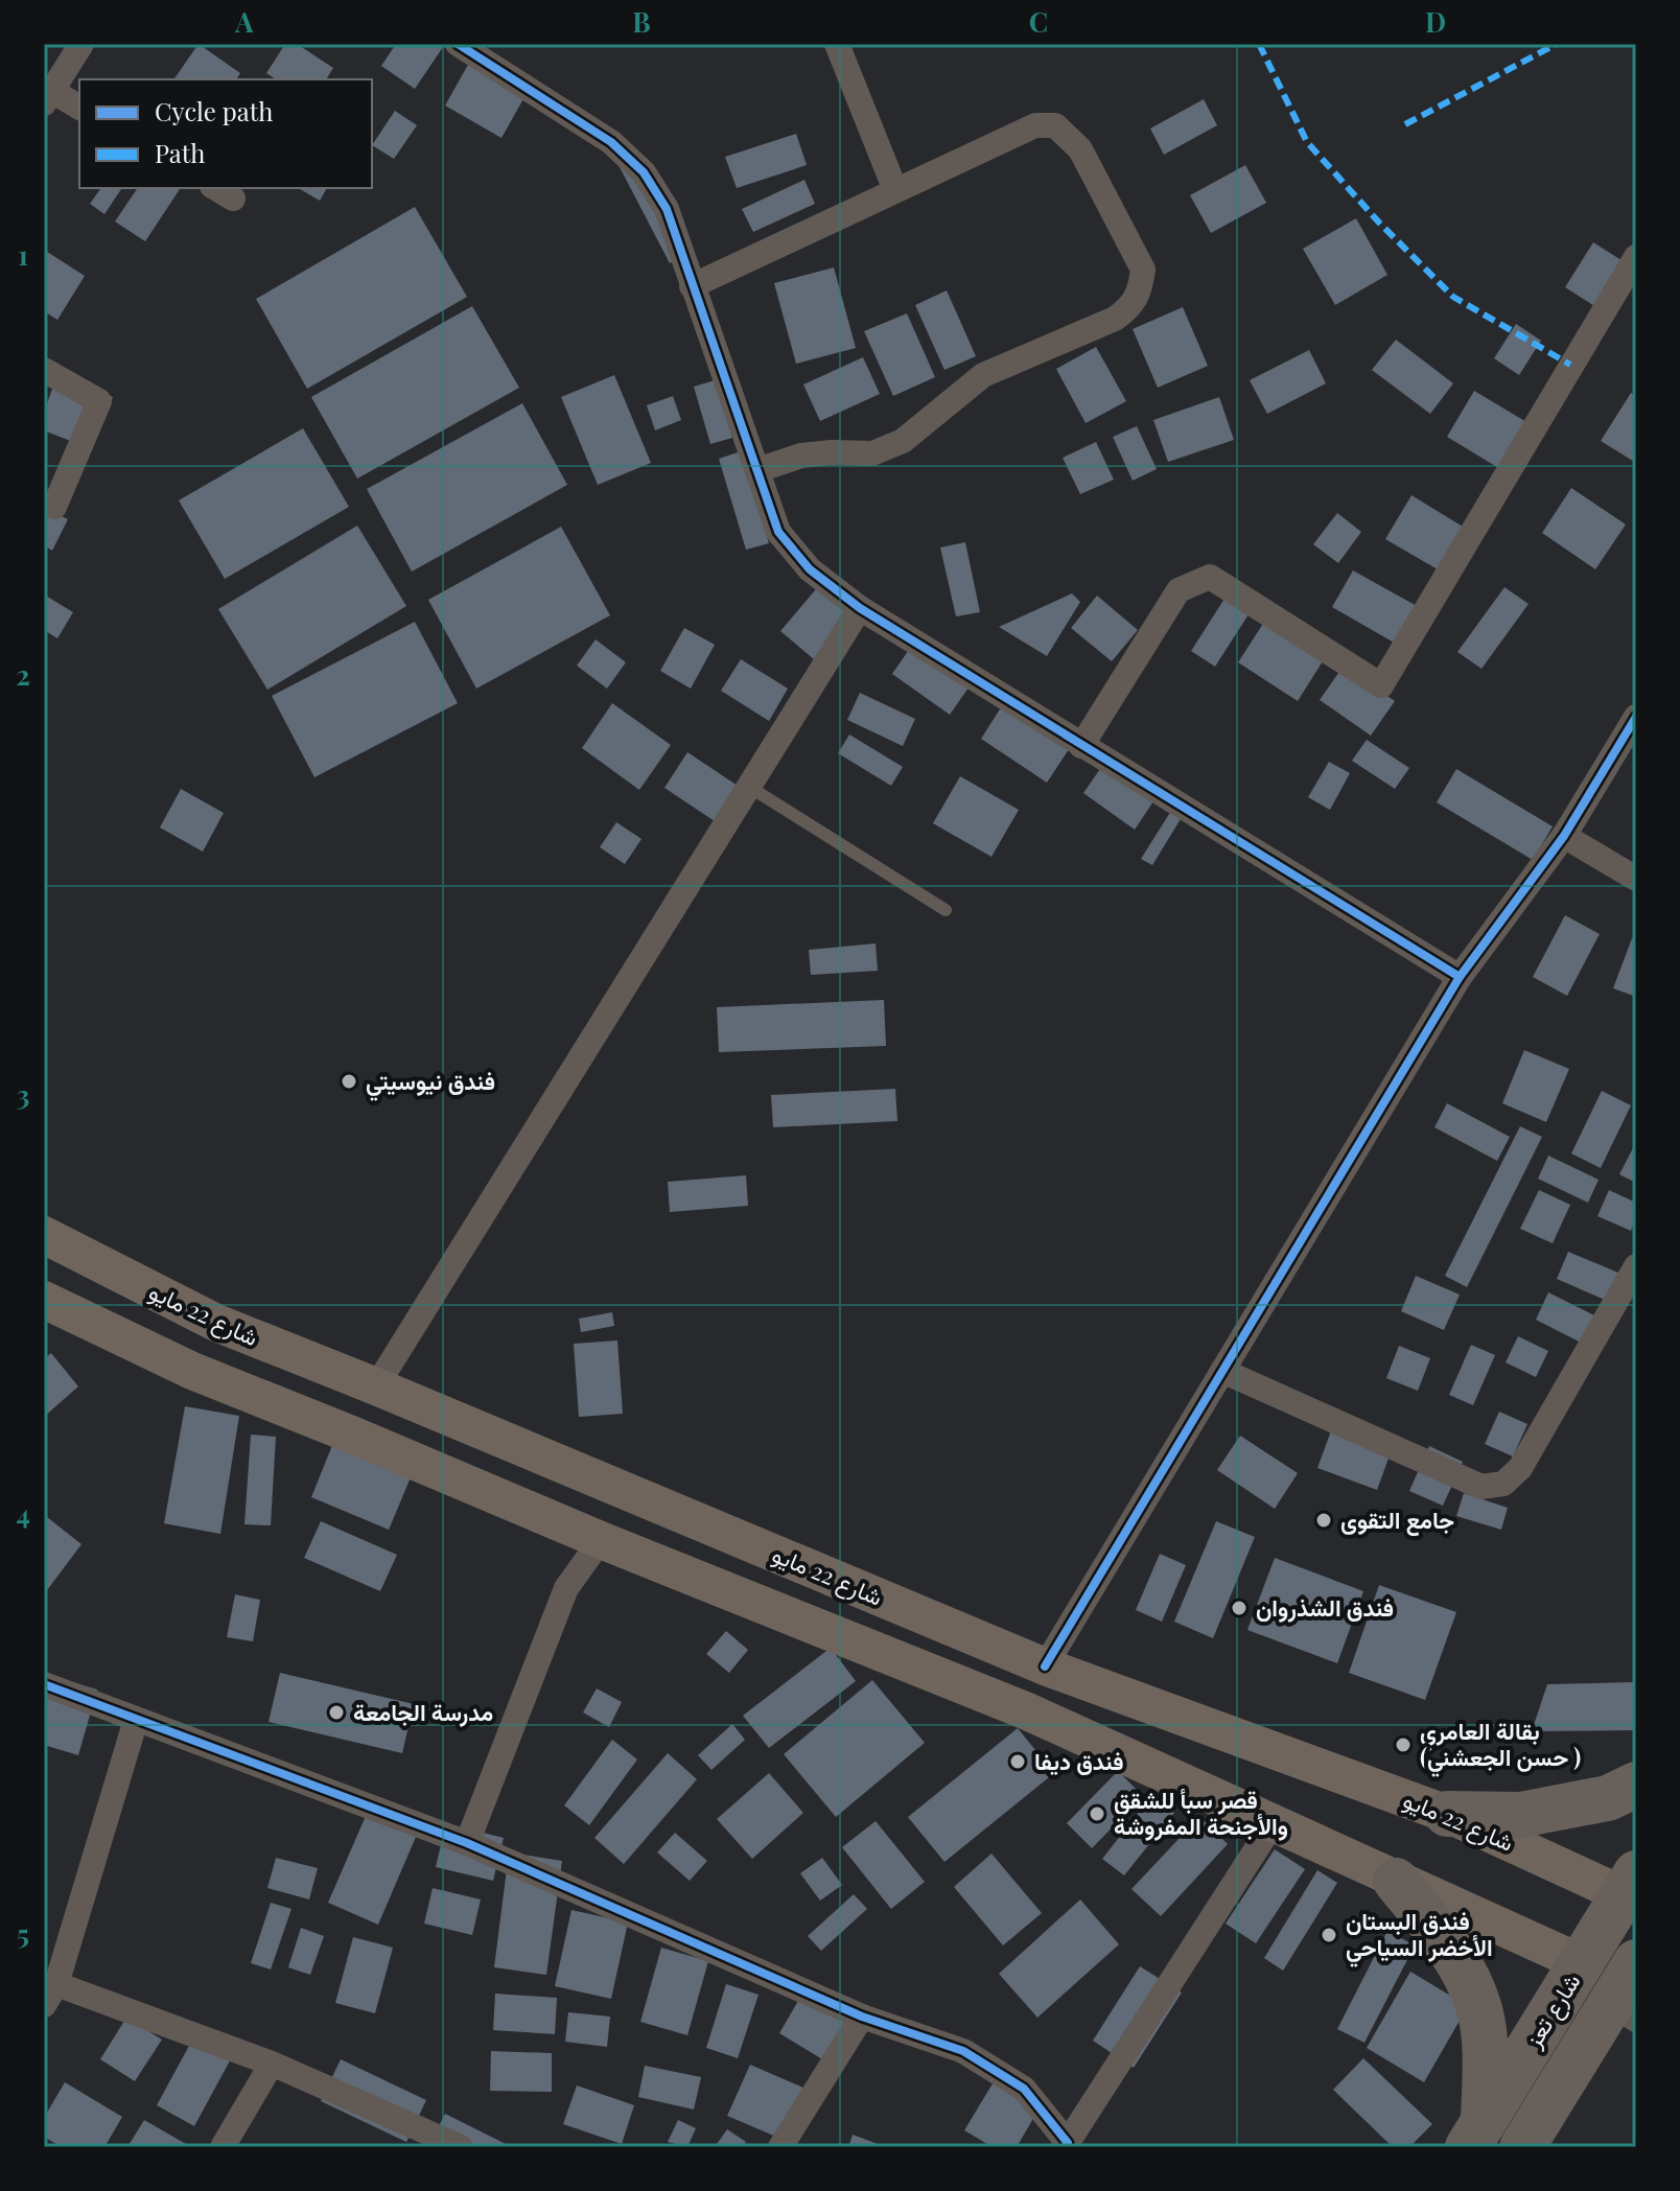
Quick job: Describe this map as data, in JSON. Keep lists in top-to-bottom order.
{
  "streets": {
    "highway": ["شارع تعز"],
    "main road": ["شارع 22 مايو"]
  },
  "crossings": [
    ["شارع 22 مايو", "شارع تعز"]
  ],
  "places": [
    "فندق نيوسيتي",
    "جامع التقوى",
    "فندق الشذروان",
    "مدرسة الجامعة",
    "بقالة العامري (حسن الجعشني )",
    "فندق ديفا",
    "قصر سبأ للشقق والأجنحة المفروشة",
    "فندق البستان الأخضر السياحي"
  ],
  "legend": ["Cycle path", "Path"],
  "grid": {
    "columns": [
      "A",
      "B",
      "C",
      "D"
    ],
    "rows": [
      "1",
      "2",
      "3",
      "4",
      "5"
    ]
  }
}
